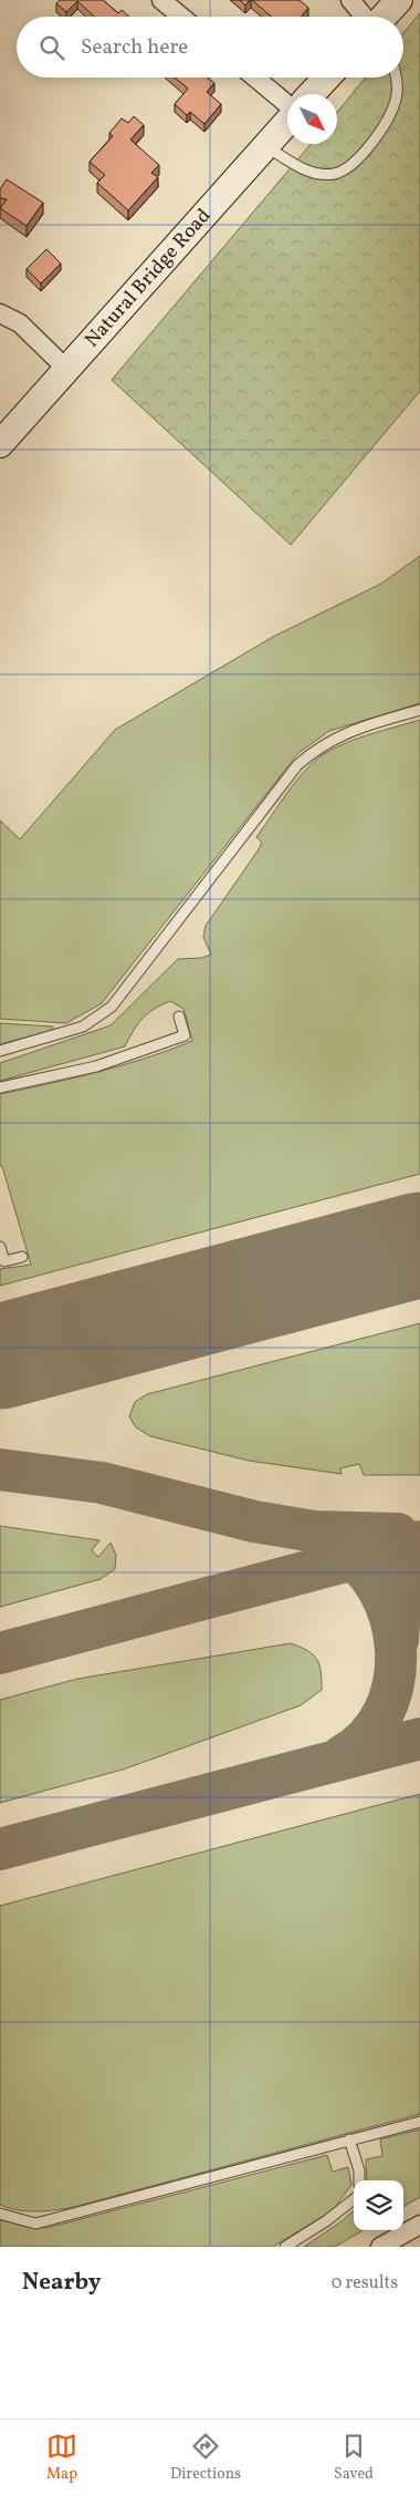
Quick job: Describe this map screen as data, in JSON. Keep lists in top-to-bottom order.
{
  "streets": {
    "main road": ["Natural Bridge Road"]
  },
  "north": "bottom right",
  "page": {
    "search": "Search here",
    "heading": ["Nearby", "0 results"],
    "nav": ["Map", "Directions", "Saved"]
  }
}
